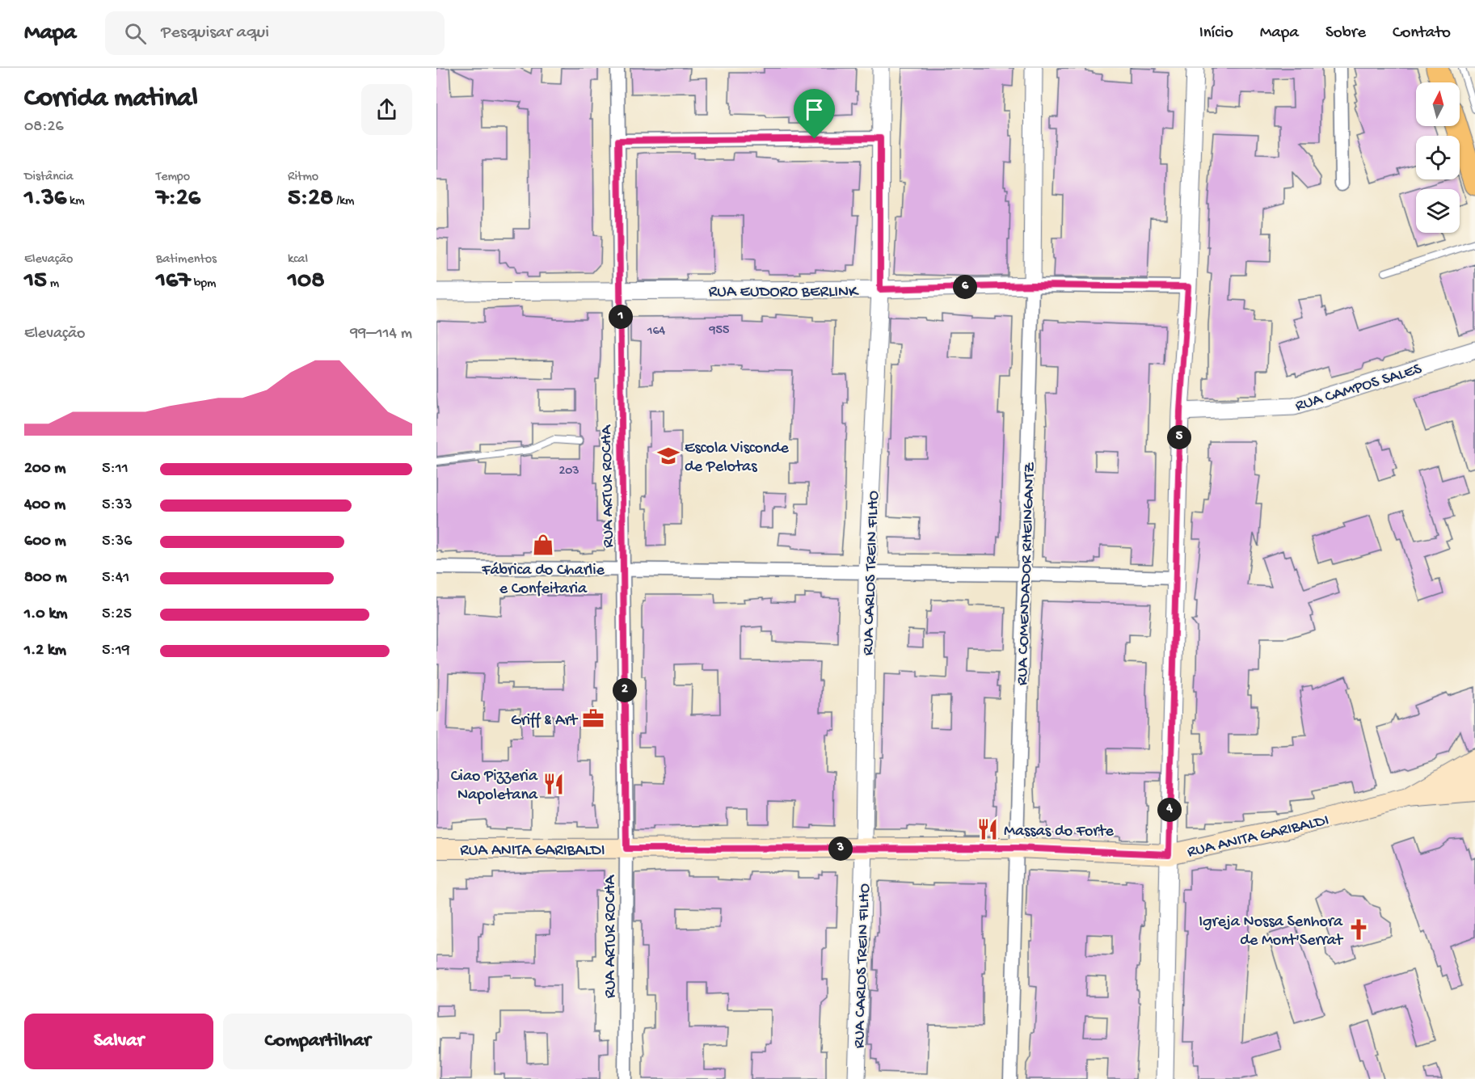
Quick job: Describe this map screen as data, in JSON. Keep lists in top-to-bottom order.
{
  "streets": {
    "main road": ["RUA ANITA GARIBALDI"],
    "street": [
      "RUA EUDORO BERLINK",
      "RUA CAMPOS SALES",
      "RUA ARTUR ROCHA",
      "RUA CARLOS TREIN FILHO",
      "RUA COMENDADOR RHEINGANTZ"
    ]
  },
  "crossings": [
    ["RUA EUDORO BERLINK", "RUA ARTUR ROCHA"],
    ["RUA EUDORO BERLINK", "RUA CARLOS TREIN FILHO"],
    ["RUA EUDORO BERLINK", "RUA COMENDADOR RHEINGANTZ"],
    ["RUA ARTUR ROCHA", "RUA ANITA GARIBALDI"],
    ["RUA CARLOS TREIN FILHO", "RUA ANITA GARIBALDI"],
    ["RUA COMENDADOR RHEINGANTZ", "RUA ANITA GARIBALDI"]
  ],
  "places": {
    "school or university": ["Escola Visconde de Pelotas"],
    "shop": ["Fábrica do Charlie e Confeitaria"],
    "office": ["Griff & Art"],
    "restaurant": ["Ciao Pizzeria Napoletana", "Massas do Forte"],
    "church": ["Igreja Nossa Senhora de Mont'Serrat"]
  },
  "house_numbers": ["955", "164", "203"],
  "north": "top",
  "page": {
    "header": "Mapa",
    "search": "Pesquisar aqui",
    "nav": [
      "Início",
      "Mapa",
      "Sobre",
      "Contato"
    ],
    "heading": ["Corrida matinal", "08:26"],
    "stats": [
      ["Distância", "1.36 km"],
      ["Tempo", "7:26"],
      ["Ritmo", "5:28 /km"],
      ["Elevação", "15 m"],
      ["Batimentos", "167 bpm"],
      ["kcal", "108"]
    ],
    "pins": [
      "6",
      "1",
      "5",
      "2",
      "4",
      "3"
    ],
    "chart": ["Elevação", "99–114 m"],
    "list": [
      {
        "name": "200 m",
        "note": "5:11"
      },
      {
        "name": "400 m",
        "note": "5:33"
      },
      {
        "name": "600 m",
        "note": "5:36"
      },
      {
        "name": "800 m",
        "note": "5:41"
      },
      {
        "name": "1.0 km",
        "note": "5:25"
      },
      {
        "name": "1.2 km",
        "note": "5:19"
      }
    ],
    "buttons": ["Salvar", "Compartilhar"]
  }
}
